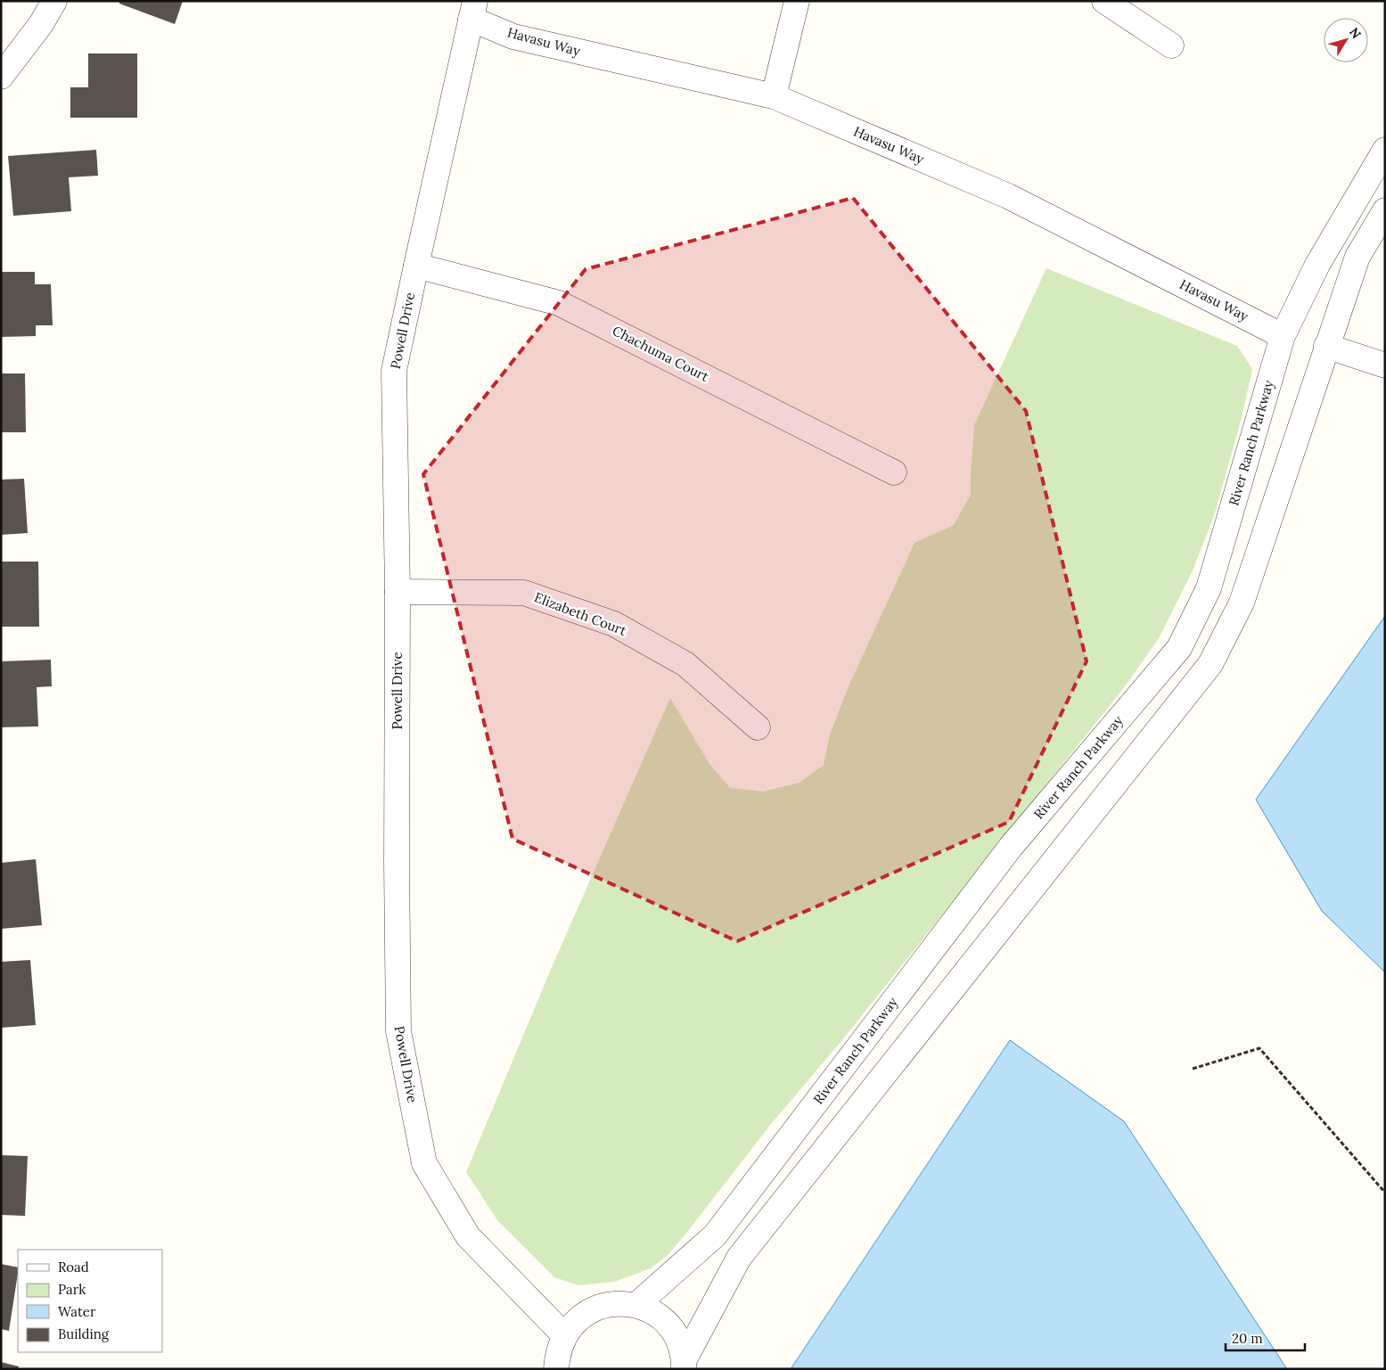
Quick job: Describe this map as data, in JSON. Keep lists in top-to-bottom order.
{
  "streets": {
    "street": [
      "Havasu Way",
      "Powell Drive",
      "Chachuma Court",
      "River Ranch Parkway",
      "Elizabeth Court"
    ]
  },
  "crossings": [
    ["Havasu Way", "Powell Drive"],
    ["Havasu Way", "River Ranch Parkway"],
    ["Powell Drive", "Chachuma Court"],
    ["Powell Drive", "Elizabeth Court"]
  ],
  "legend": [
    "Road",
    "Park",
    "Water",
    "Building"
  ],
  "scale_bar": "20 m",
  "north": "top right"
}
